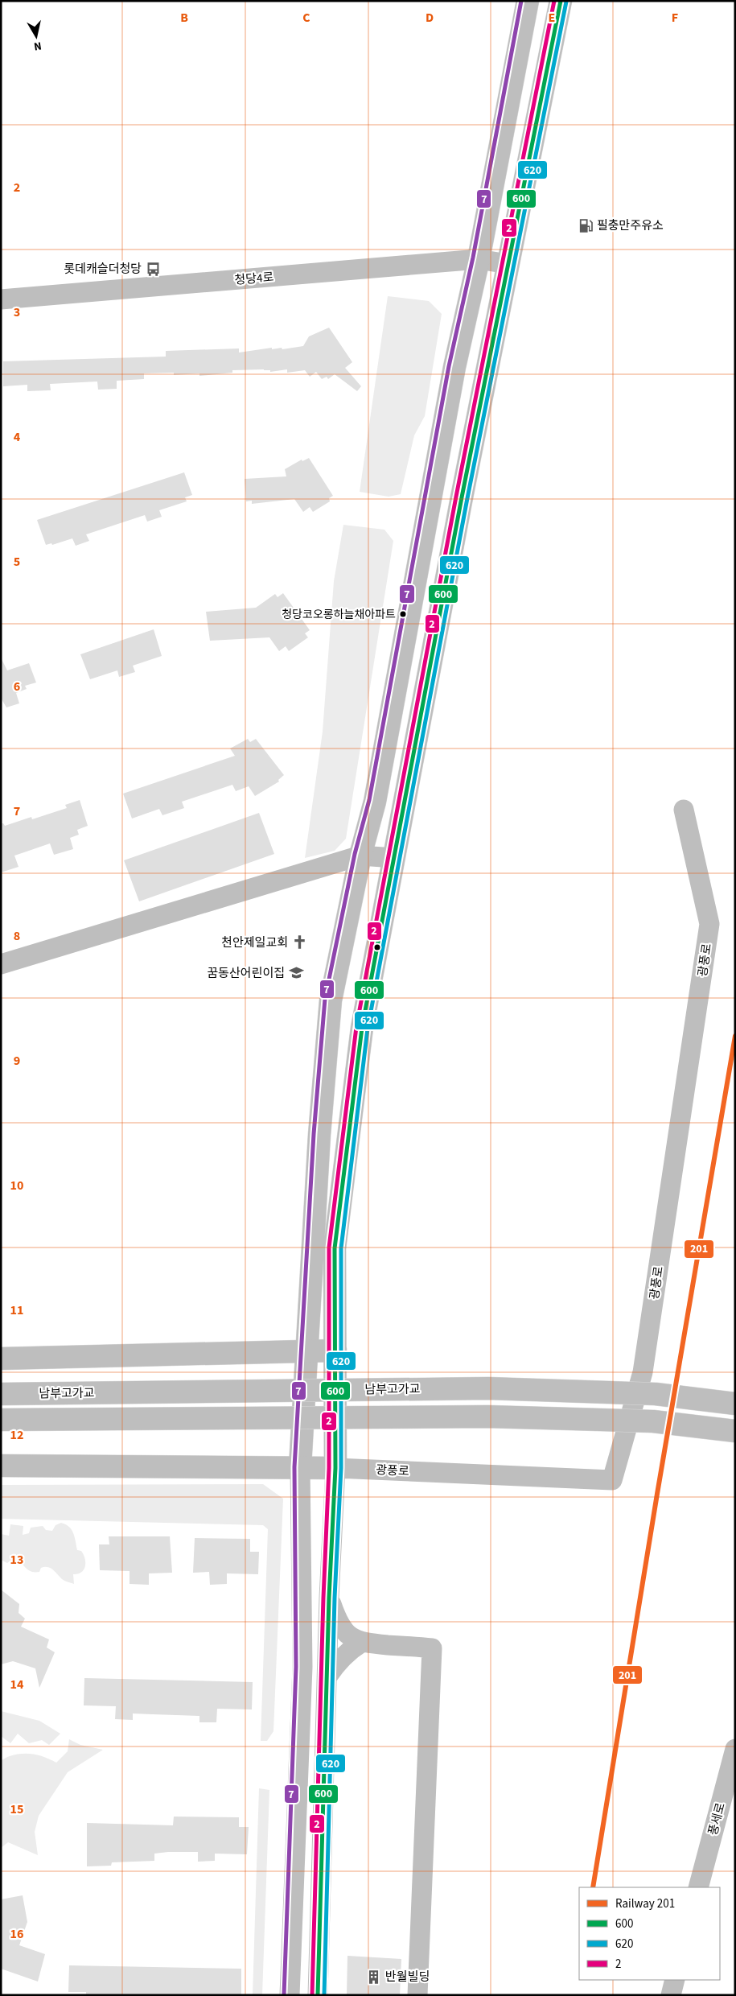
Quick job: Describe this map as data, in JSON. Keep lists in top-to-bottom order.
{
  "streets": {
    "main road": ["남부고가교"],
    "street": ["청당4로", "광풍로", "풍세로"]
  },
  "places": {
    "fuel station": ["필충만주유소"],
    "bus stop": ["롯데캐슬더청당"],
    "other": ["청당코오롱하늘채아파트"],
    "church": ["천안제일교회"],
    "school or university": ["꿈동산어린이집"],
    "building": ["반월빌딩"]
  },
  "lines": [
    "transit line 600",
    "transit line 2",
    "transit line 7",
    "transit line 620",
    "rail line 201"
  ],
  "legend": [
    "Railway 201",
    "600",
    "620",
    "2"
  ],
  "north": "bottom",
  "grid": {
    "columns": [
      "B",
      "C",
      "D",
      "E",
      "F"
    ],
    "rows": [
      "2",
      "3",
      "4",
      "5",
      "6",
      "7",
      "8",
      "9",
      "10",
      "11",
      "12",
      "13",
      "14",
      "15",
      "16"
    ]
  }
}
